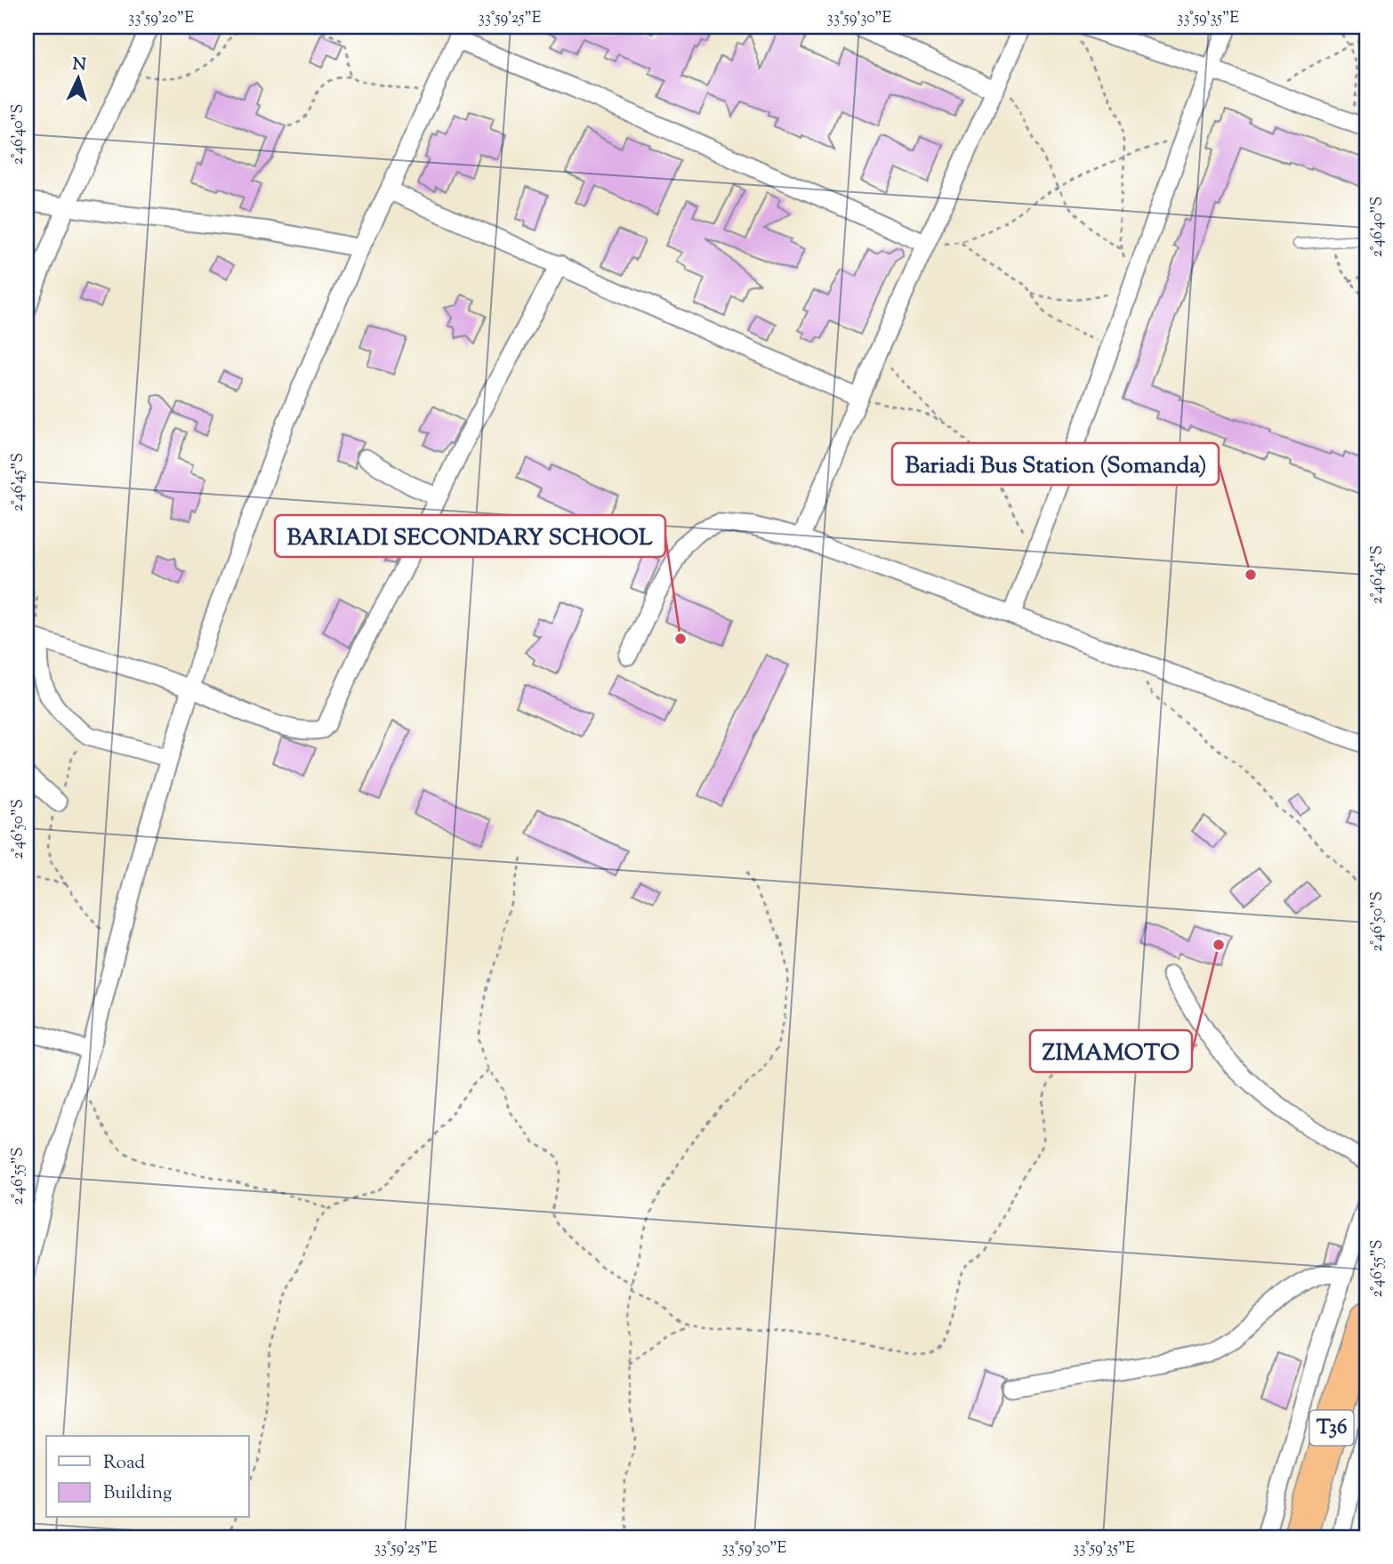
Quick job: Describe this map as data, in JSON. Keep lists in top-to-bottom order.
{
  "streets": {
    "highway": ["T36"]
  },
  "places": ["Bariadi Bus Station (Somanda)", "BARIADI SECONDARY SCHOOL", "ZIMAMOTO"],
  "legend": ["Road", "Building"],
  "north": "top",
  "coordinates": [
    "33°59'20\"E",
    "33°59'25\"E",
    "33°59'30\"E",
    "33°59'35\"E",
    "2°46'40\"S",
    "2°46'45\"S",
    "2°46'50\"S",
    "2°46'55\"S"
  ]
}
